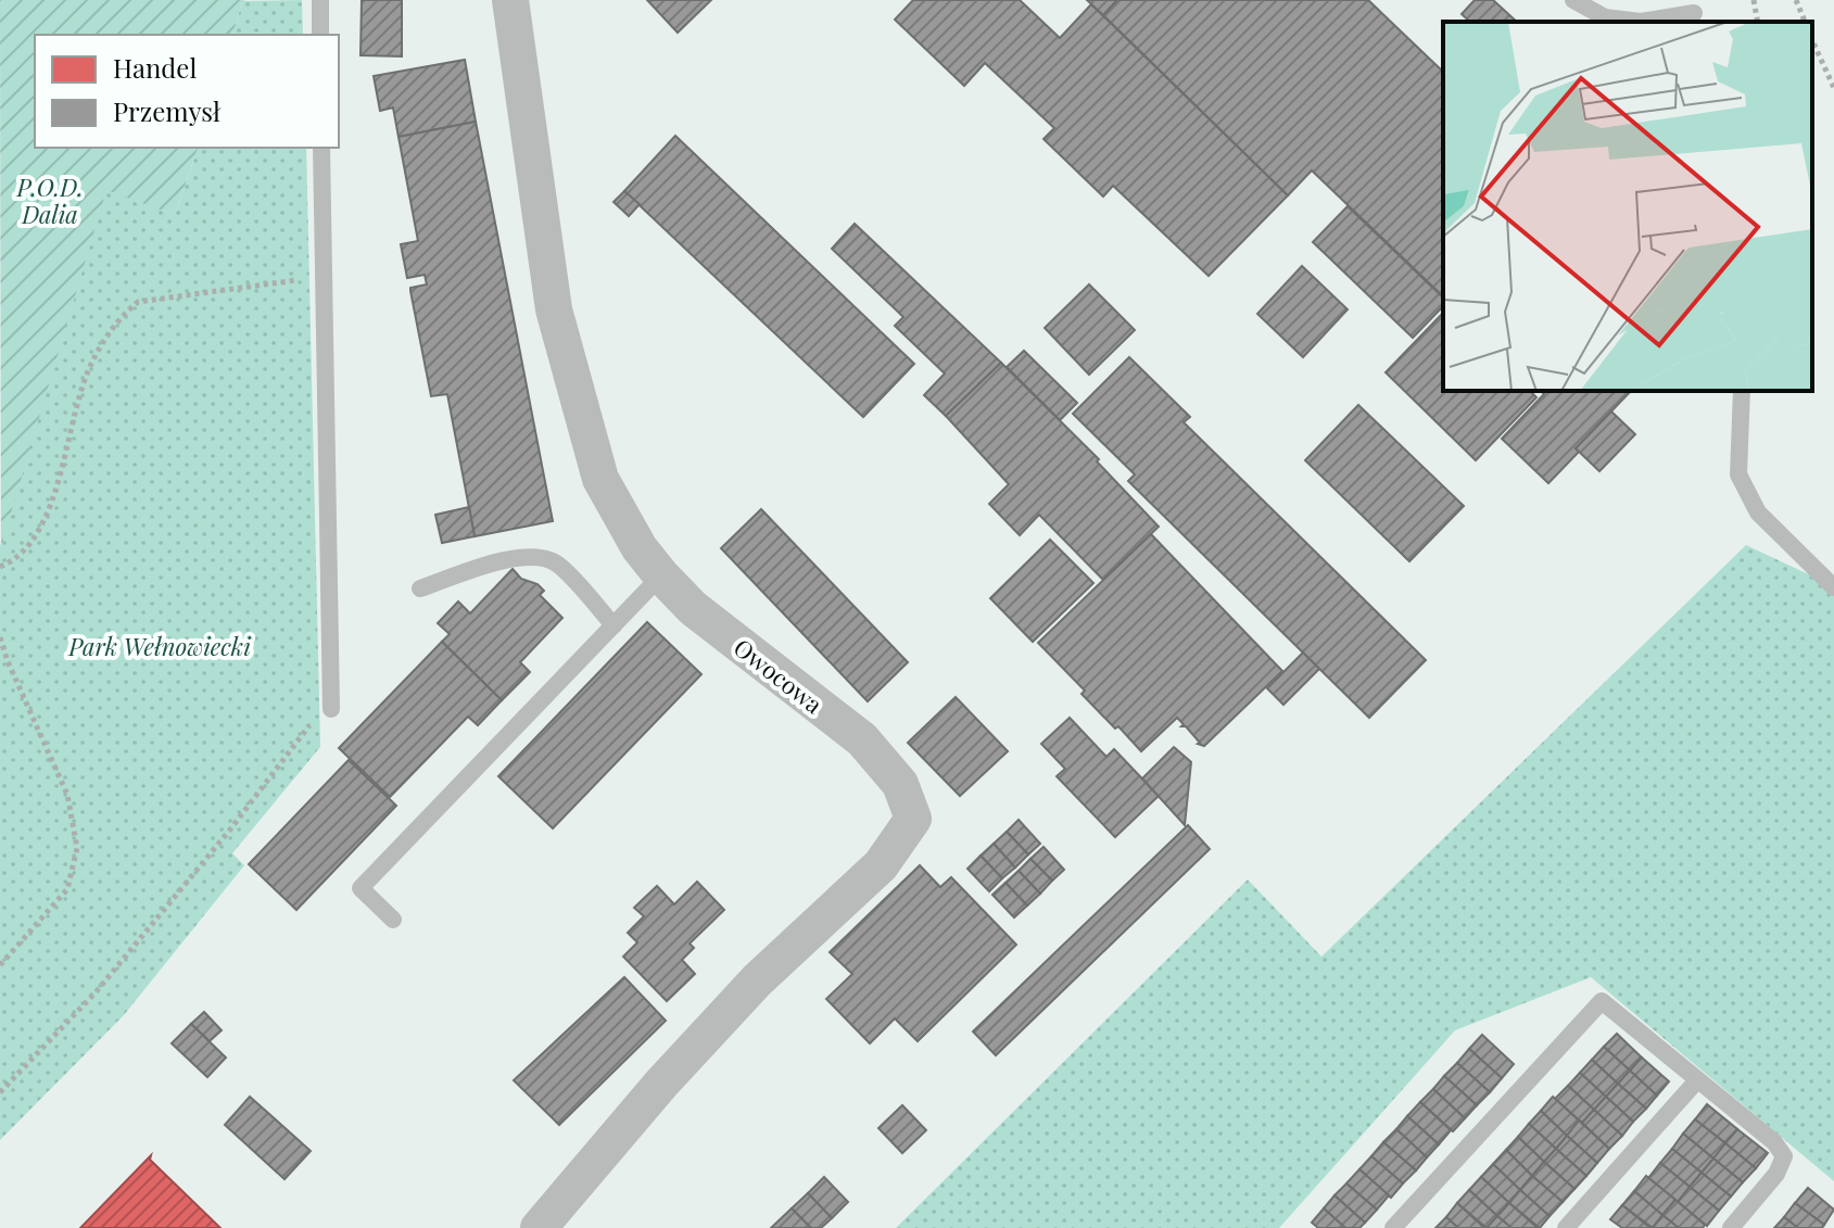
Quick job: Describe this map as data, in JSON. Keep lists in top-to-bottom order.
{
  "streets": {
    "street": ["Owocowa"]
  },
  "parks": ["P.O.D. Dalia", "Park Wełnowiecki"],
  "legend": ["Handel", "Przemysł"]
}
